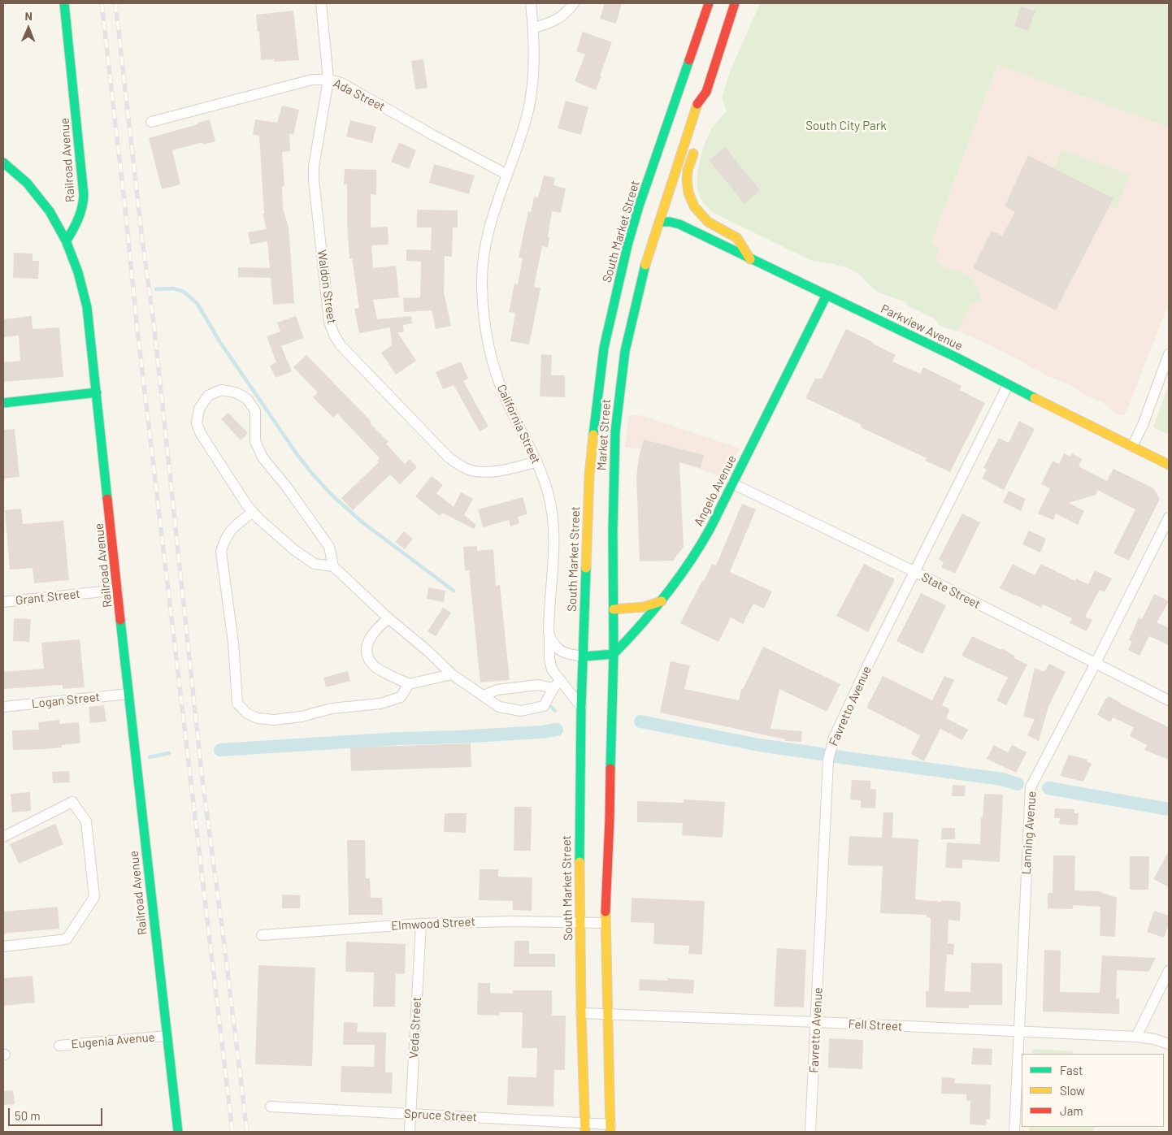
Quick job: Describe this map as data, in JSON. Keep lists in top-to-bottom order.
{
  "streets": {
    "main road": [
      "Railroad Avenue",
      "South Market Street",
      "Parkview Avenue",
      "Market Street",
      "Angelo Avenue"
    ],
    "street": [
      "Ada Street",
      "Waldon Street",
      "California Street",
      "State Street",
      "Grant Street",
      "Logan Street",
      "Favretto Avenue",
      "Lanning Avenue",
      "Elmwood Street",
      "Fell Street",
      "Veda Street",
      "Eugenia Avenue",
      "Spruce Street"
    ]
  },
  "crossings": [
    ["Ada Street", "Waldon Street"],
    ["Ada Street", "California Street"],
    ["Railroad Avenue", "Grant Street"],
    ["Railroad Avenue", "Logan Street"],
    ["Railroad Avenue", "Eugenia Avenue"],
    ["South Market Street", "California Street"],
    ["South Market Street", "Elmwood Street"],
    ["South Market Street", "Fell Street"],
    ["South Market Street", "Spruce Street"],
    ["Waldon Street", "California Street"],
    ["Parkview Avenue", "Market Street"],
    ["Parkview Avenue", "Angelo Avenue"],
    ["Parkview Avenue", "Favretto Avenue"],
    ["Market Street", "Angelo Avenue"],
    ["Angelo Avenue", "State Street"],
    ["State Street", "Favretto Avenue"],
    ["State Street", "Lanning Avenue"],
    ["Favretto Avenue", "Fell Street"],
    ["Lanning Avenue", "Fell Street"],
    ["Elmwood Street", "Veda Street"],
    ["Veda Street", "Spruce Street"]
  ],
  "parks": ["South City Park"],
  "legend": ["Fast", "Slow", "Jam"],
  "scale_bar": "50 m",
  "north": "top"
}
